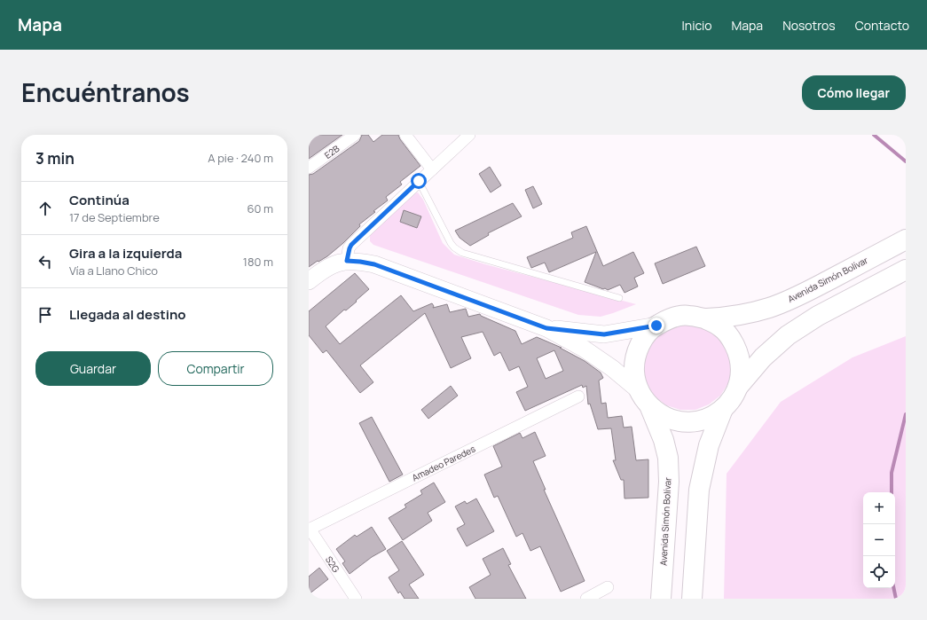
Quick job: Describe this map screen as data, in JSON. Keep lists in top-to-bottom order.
{
  "streets": {
    "highway": ["Avenida Simón Bolívar"],
    "street": ["E2B", "Amadeo Paredes", "S2G"]
  },
  "crossings": [
    ["Amadeo Paredes", "S2G"]
  ],
  "page": {
    "header": "Mapa",
    "nav": [
      "Inicio",
      "Mapa",
      "Nosotros",
      "Contacto"
    ],
    "title": "Encuéntranos",
    "buttons": [
      "Cómo llegar",
      ["Guardar", "Compartir"]
    ],
    "heading": ["3 min", "A pie · 240 m"],
    "list": [
      ["Continúa", "17 de Septiembre", "60 m"],
      ["Gira a la izquierda", "Vía a Llano Chico", "180 m"],
      "Llegada al destino"
    ],
    "map_buttons": ["+", "−"]
  }
}
